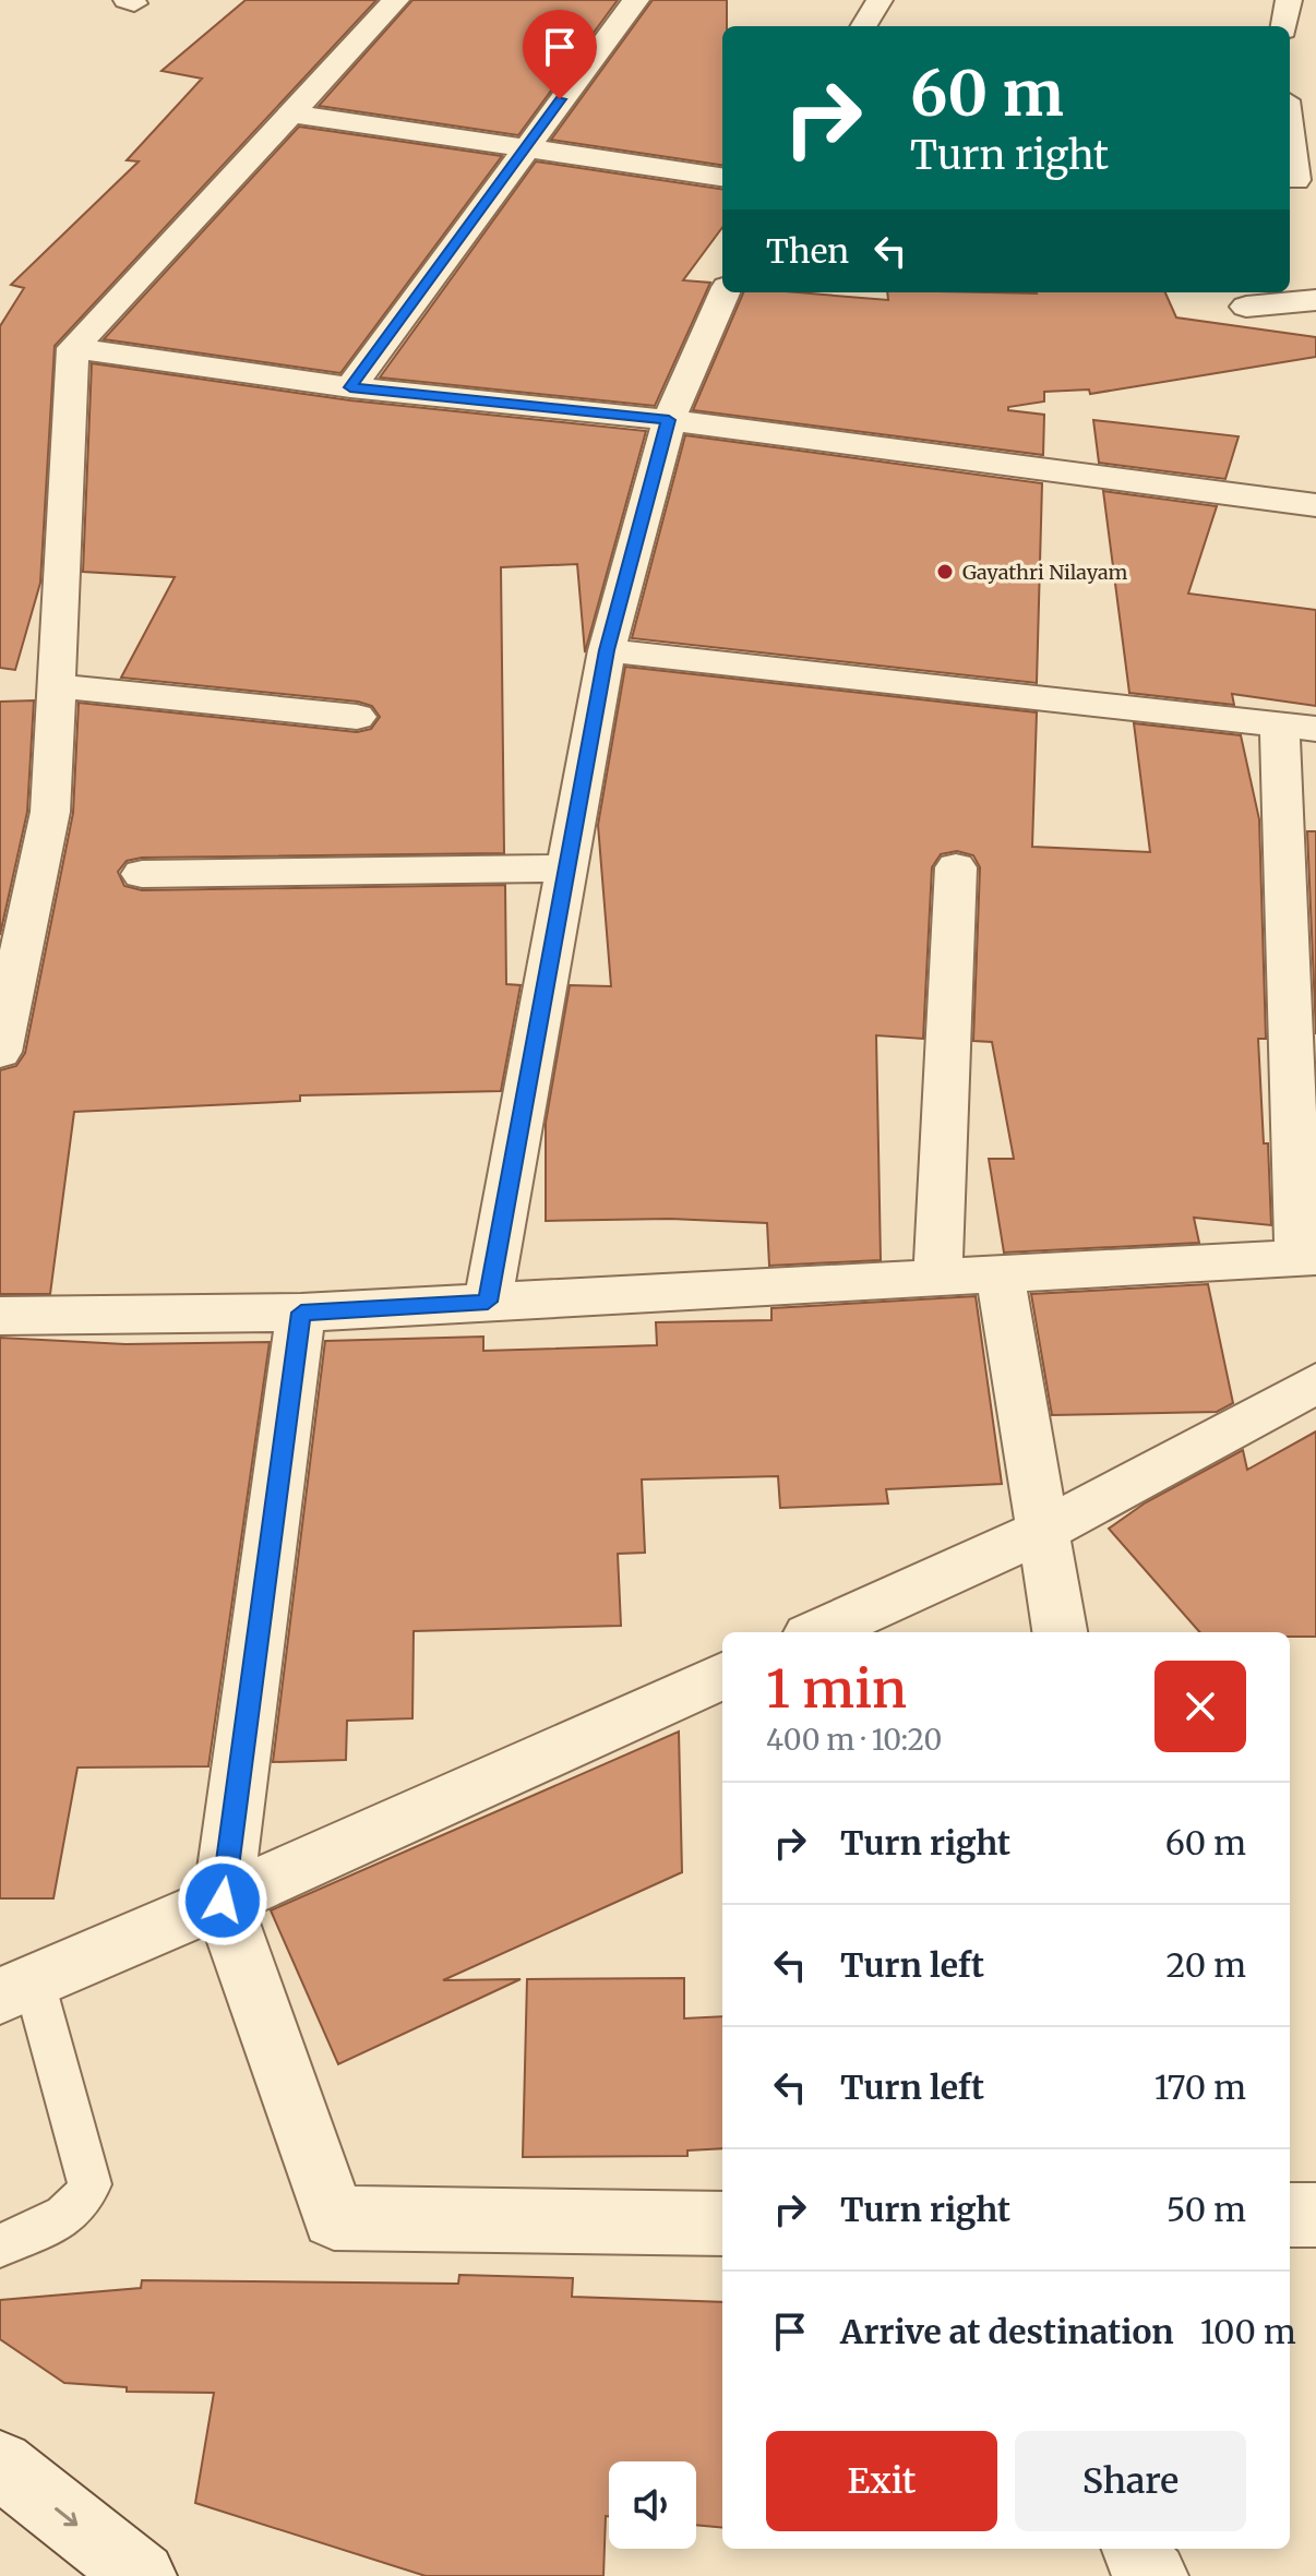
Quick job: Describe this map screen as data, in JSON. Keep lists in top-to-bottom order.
{
  "places": ["Gayathri Nilayam"],
  "page": {
    "turn": ["60 m", "Turn right"],
    "then": "Then",
    "heading": ["1 min", "400 m · 10:20"],
    "list": [
      {
        "name": "Turn right",
        "value": "60 m"
      },
      {
        "name": "Turn left",
        "value": "20 m"
      },
      {
        "name": "Turn left",
        "value": "170 m"
      },
      {
        "name": "Turn right",
        "value": "50 m"
      },
      {
        "name": "Arrive at destination",
        "value": "100 m"
      }
    ],
    "buttons": ["Exit", "Share"]
  }
}
